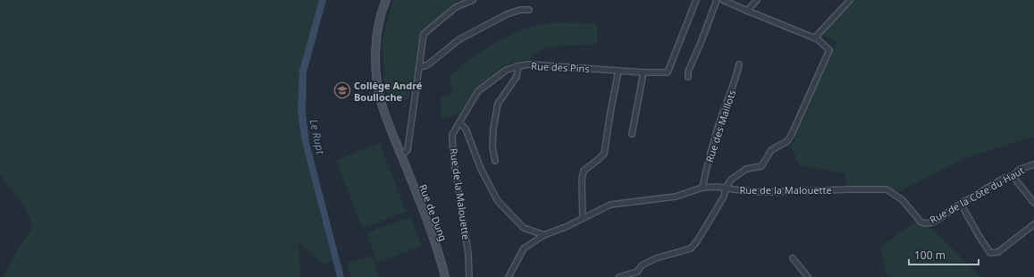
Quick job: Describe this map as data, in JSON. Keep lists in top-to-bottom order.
{
  "streets": {
    "main road": ["Rue de Dung"],
    "street": [
      "Rue des Pins",
      "Rue des Maillots",
      "Rue de la Malouette",
      "Rue de la Côte du Haut"
    ]
  },
  "crossings": [
    ["Rue des Pins", "Rue de la Malouette"],
    ["Rue des Maillots", "Rue de la Malouette"],
    ["Rue de la Malouette", "Rue de la Côte du Haut"]
  ],
  "water": ["Le Rupt"],
  "places": {
    "school or university": ["Collège André Boulloche"]
  },
  "scale_bar": "100 m"
}
